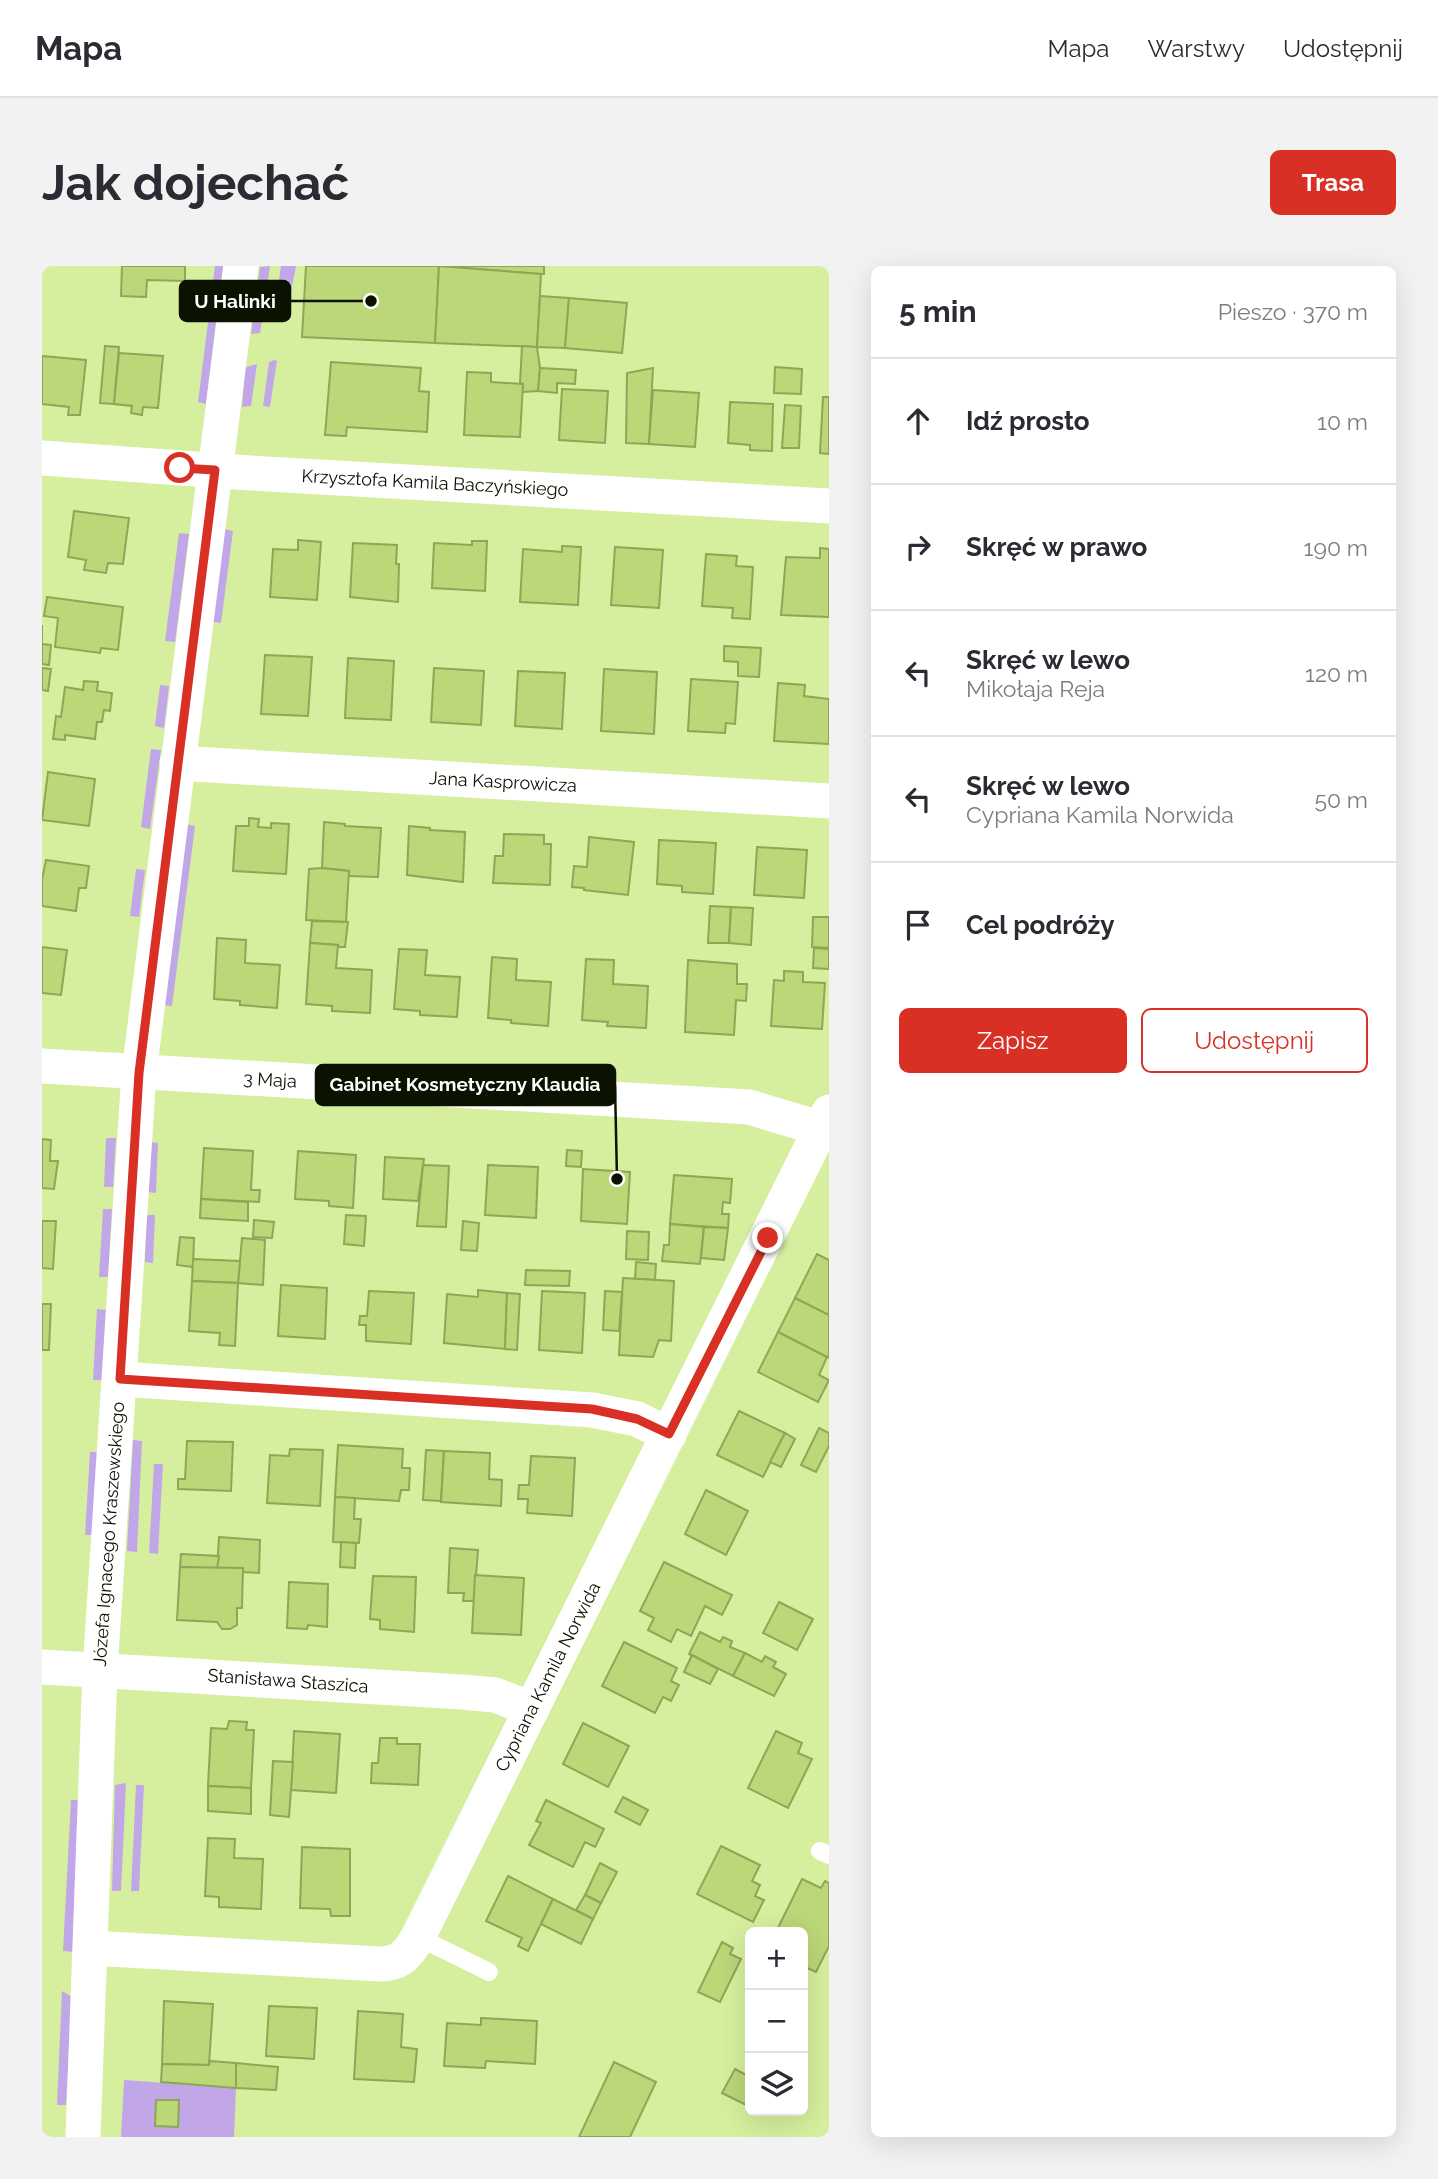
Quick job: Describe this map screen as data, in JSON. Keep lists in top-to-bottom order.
{
  "streets": {
    "street": [
      "Krzysztofa Kamila Baczyńskiego",
      "Jana Kasprowicza",
      "3 Maja",
      "Józefa Ignacego Kraszewskiego",
      "Cypriana Kamila Norwida",
      "Stanisława Staszica"
    ]
  },
  "crossings": [
    ["Krzysztofa Kamila Baczyńskiego", "Józefa Ignacego Kraszewskiego"],
    ["Jana Kasprowicza", "Józefa Ignacego Kraszewskiego"],
    ["3 Maja", "Józefa Ignacego Kraszewskiego"],
    ["3 Maja", "Cypriana Kamila Norwida"],
    ["Józefa Ignacego Kraszewskiego", "Cypriana Kamila Norwida"],
    ["Józefa Ignacego Kraszewskiego", "Stanisława Staszica"],
    ["Cypriana Kamila Norwida", "Stanisława Staszica"]
  ],
  "places": ["U Halinki", "Gabinet Kosmetyczny Klaudia"],
  "page": {
    "header": "Mapa",
    "nav": ["Mapa", "Warstwy", "Udostępnij"],
    "buttons": [
      "Trasa",
      ["Zapisz", "Udostępnij"]
    ],
    "title": "Jak dojechać",
    "heading": ["5 min", "Pieszo · 370 m"],
    "list": [
      ["Idź prosto", "10 m"],
      ["Skręć w prawo", "190 m"],
      ["Skręć w lewo", "Mikołaja Reja", "120 m"],
      ["Skręć w lewo", "Cypriana Kamila Norwida", "50 m"],
      "Cel podróży"
    ],
    "map_buttons": ["+", "−"]
  }
}
